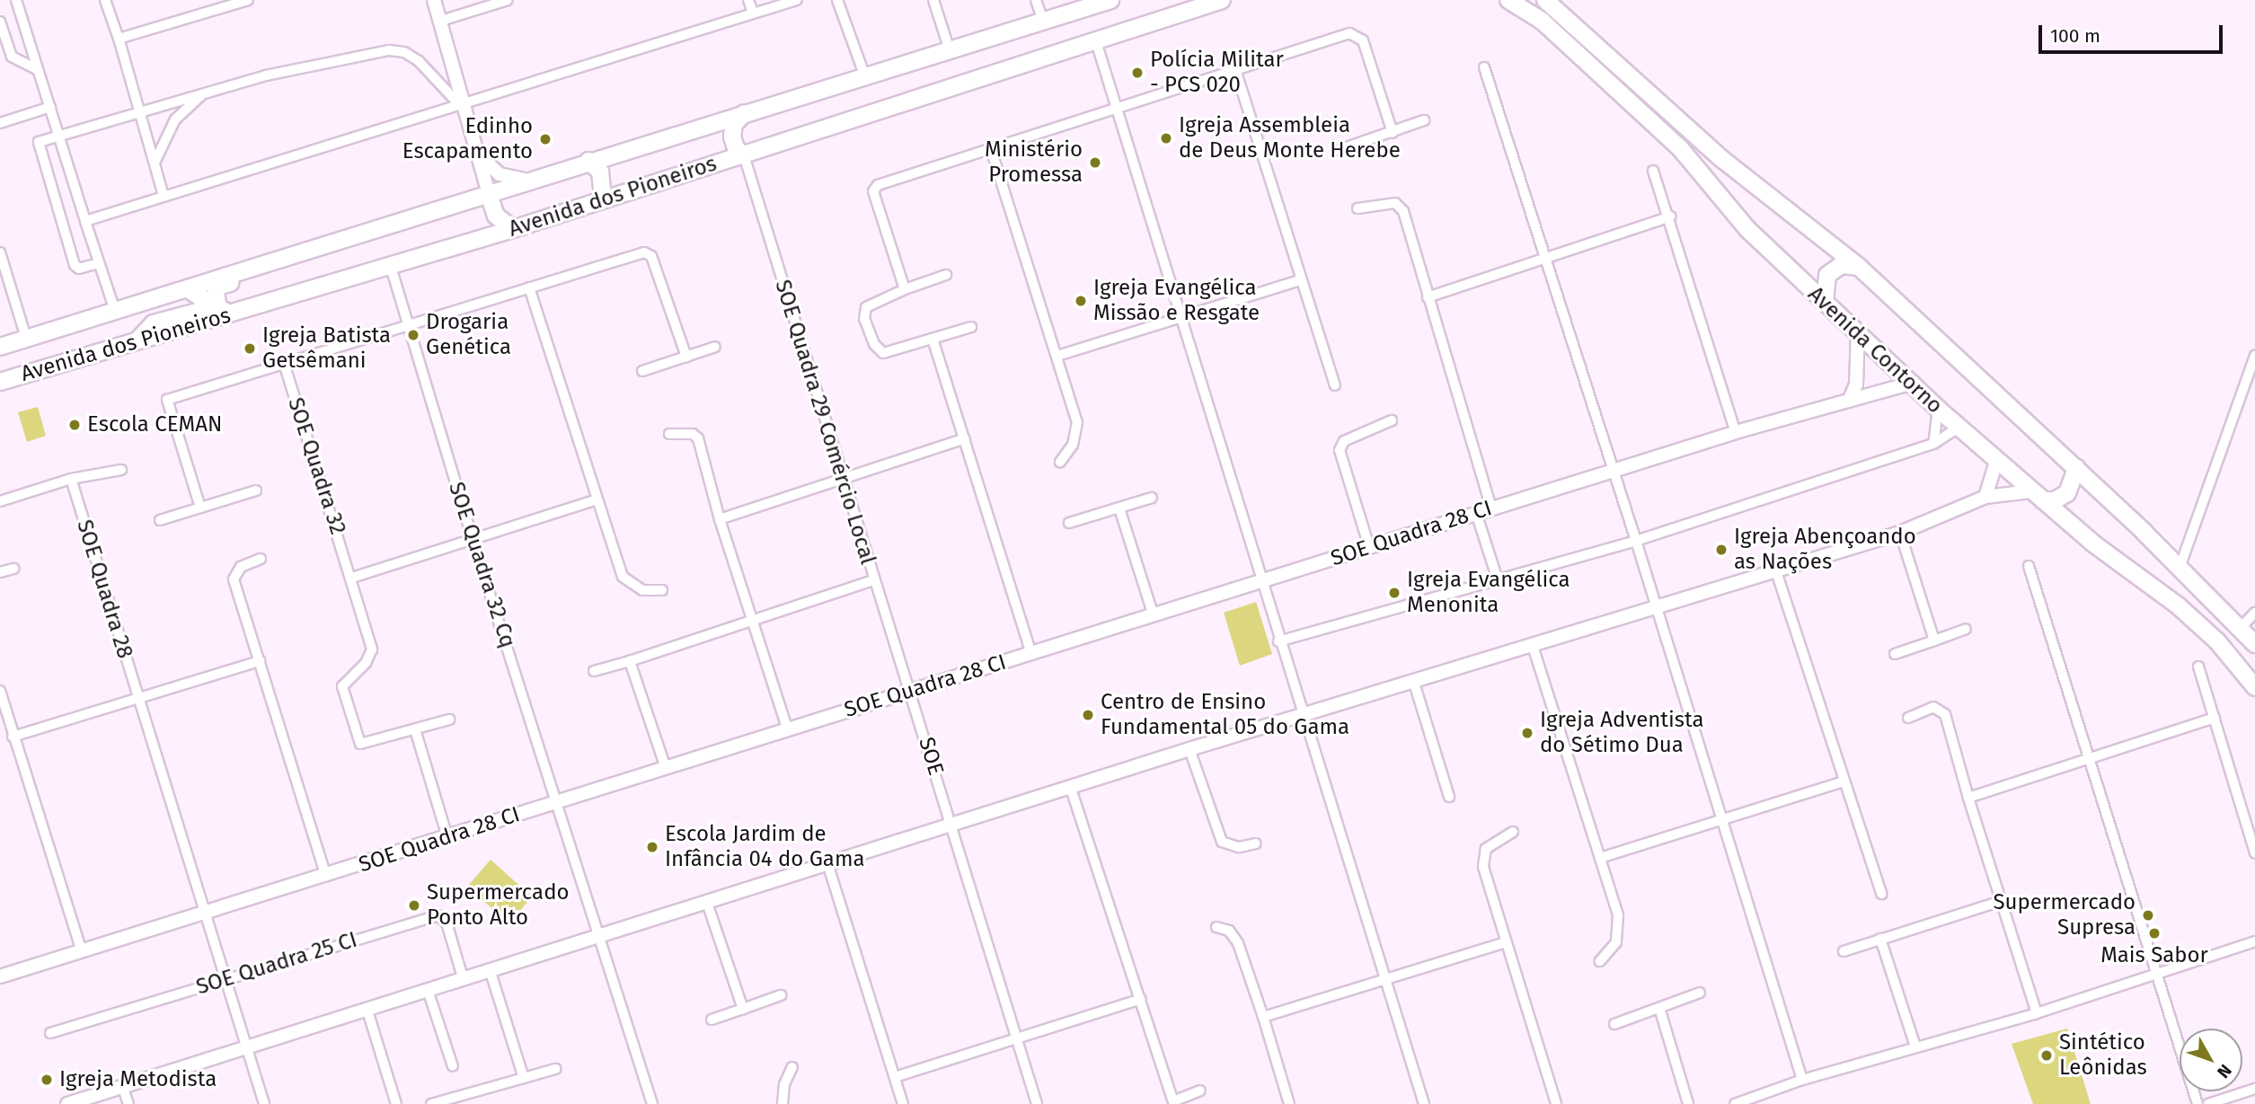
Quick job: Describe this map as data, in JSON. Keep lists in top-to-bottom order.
{
  "streets": {
    "main road": ["Avenida dos Pioneiros", "Avenida Contorno"],
    "street": [
      "SOE Quadra 29 Comércio Local",
      "SOE Quadra 32",
      "SOE Quadra 28 CI",
      "SOE Quadra 32 Cq",
      "SOE Quadra 28",
      "SOE",
      "SOE Quadra 25 CI"
    ]
  },
  "crossings": [
    ["Avenida dos Pioneiros", "SOE Quadra 29 Comércio Local"],
    ["Avenida dos Pioneiros", "SOE Quadra 32 Cq"],
    ["Avenida Contorno", "SOE Quadra 28 CI"],
    ["SOE Quadra 29 Comércio Local", "SOE Quadra 28 CI"],
    ["SOE Quadra 29 Comércio Local", "SOE"],
    ["SOE Quadra 28 CI", "SOE Quadra 32 Cq"],
    ["SOE Quadra 28 CI", "SOE Quadra 28"],
    ["SOE Quadra 28 CI", "SOE"],
    ["SOE Quadra 28", "SOE Quadra 25 CI"]
  ],
  "places": [
    "Polícia Militar - PCS 020",
    "Igreja Assembleia de Deus Monte Herebe",
    "Edinho Escapamento",
    "Ministério Promessa",
    "Igreja Evangélica Missão e Resgate",
    "Drogaria Genética",
    "Igreja Batista Getsêmani",
    "Escola CEMAN",
    "Igreja Abençoando as Nações",
    "Igreja Evangélica Menonita",
    "Centro de Ensino Fundamental 05 do Gama",
    "Igreja Adventista do Sétimo Dua",
    "Escola Jardim de Infância 04 do Gama",
    "Supermercado Ponto Alto",
    "Supermercado Supresa",
    "Mais Sabor",
    "Sintético Leônidas",
    "Igreja Metodista"
  ],
  "scale_bar": "100 m",
  "north": "bottom right"
}
